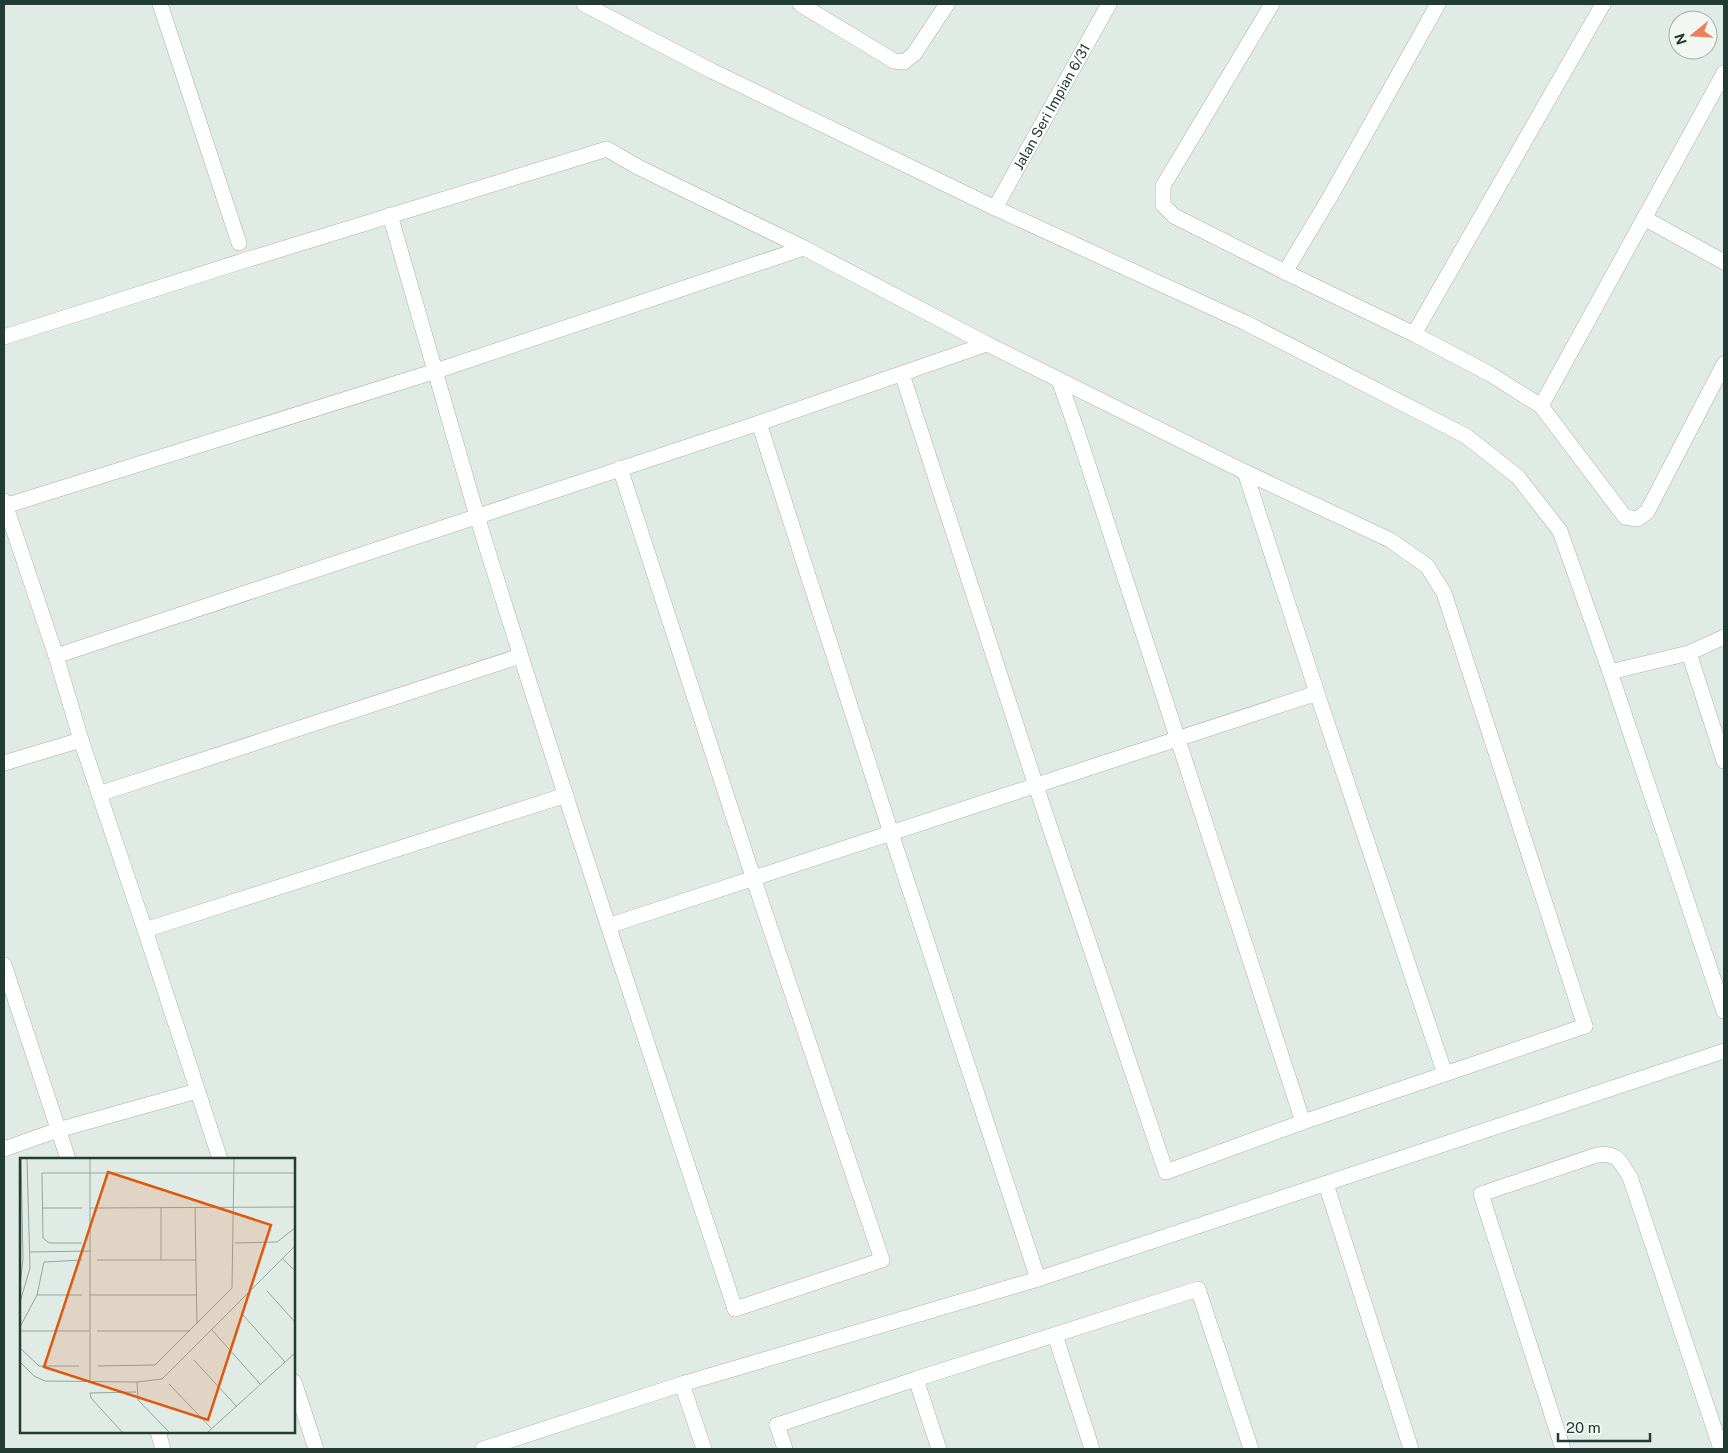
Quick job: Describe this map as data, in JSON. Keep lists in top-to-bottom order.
{
  "streets": {
    "street": ["Jalan Seri Impian 6/31"]
  },
  "scale_bar": "20 m",
  "north": "left"
}
